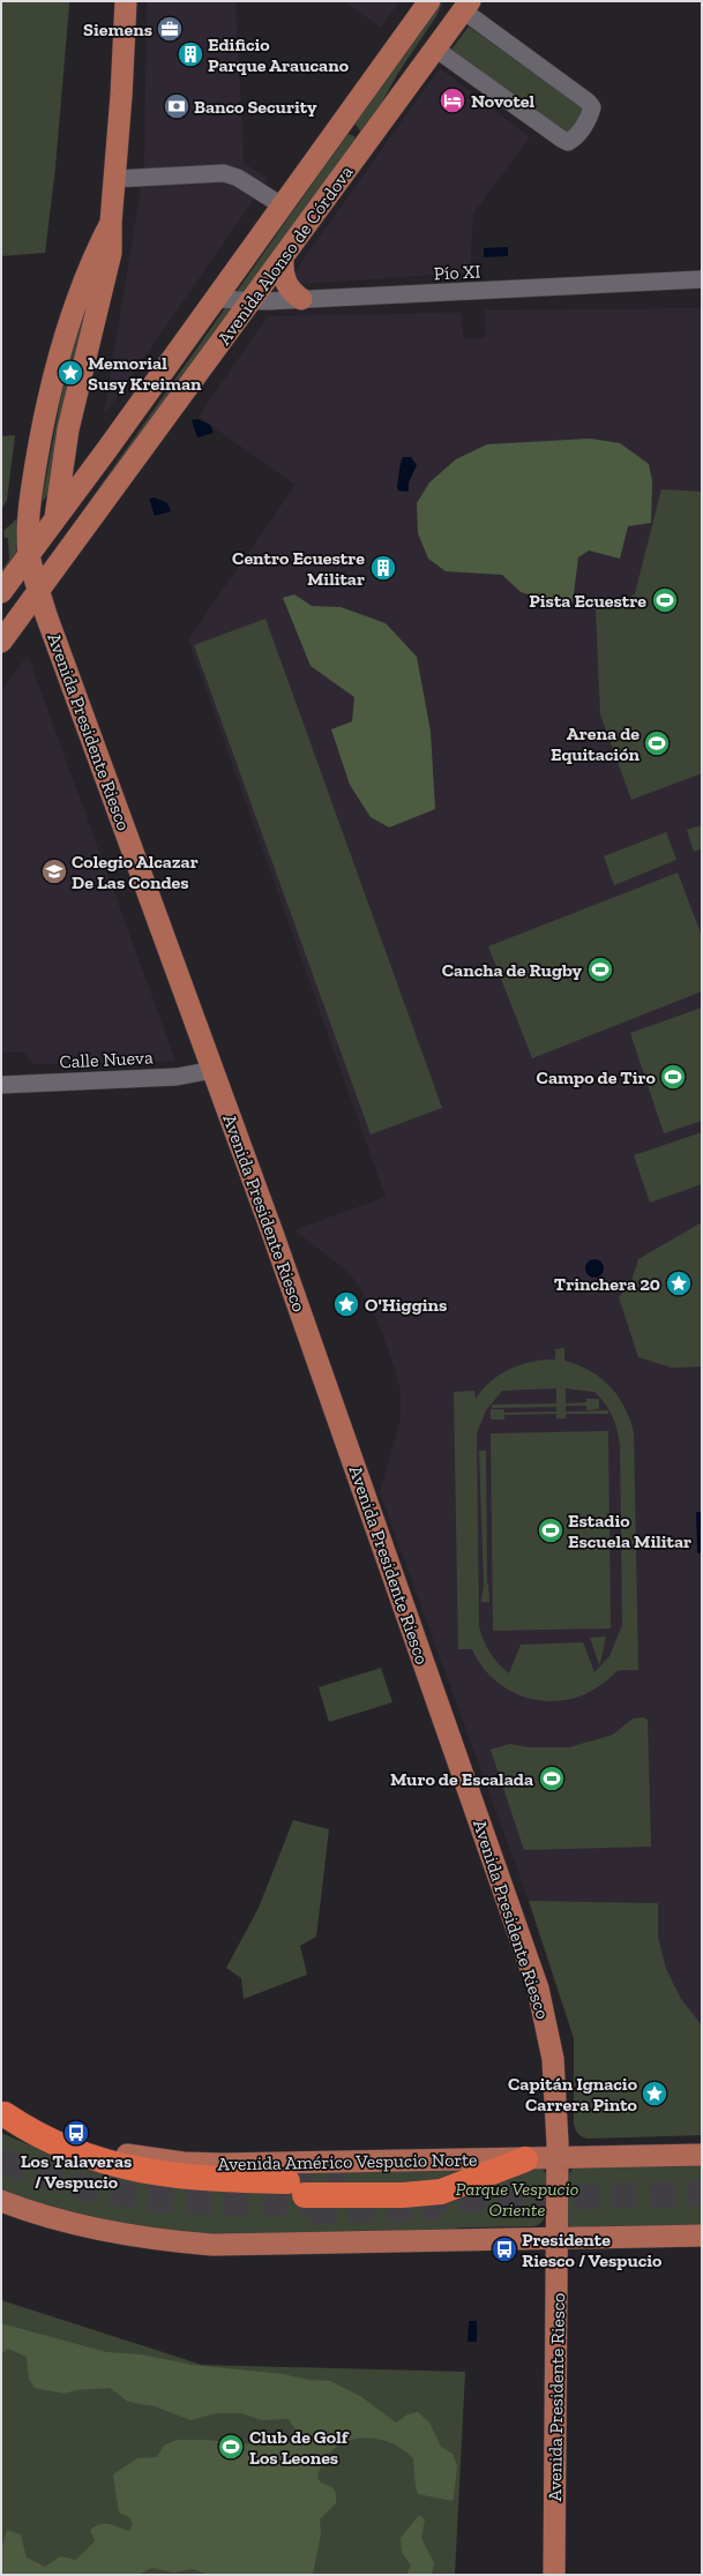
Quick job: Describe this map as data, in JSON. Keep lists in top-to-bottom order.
{
  "streets": {
    "main road": ["Avenida Alonso de Córdova", "Avenida Presidente Riesco", "Avenida Américo Vespucio Norte"],
    "street": ["Pío XI", "Calle Nueva"]
  },
  "crossings": [
    ["Avenida Alonso de Córdova", "Pío XI"],
    ["Avenida Alonso de Córdova", "Avenida Presidente Riesco"],
    ["Avenida Presidente Riesco", "Calle Nueva"],
    ["Avenida Presidente Riesco", "Avenida Américo Vespucio Norte"]
  ],
  "parks": ["Parque Vespucio Oriente"],
  "places": {
    "office": ["Siemens"],
    "building": ["Edificio Parque Araucano", "Centro Ecuestre Militar"],
    "hotel": ["Novotel"],
    "bank": ["Banco Security"],
    "place": [
      "Memorial Susy Kreiman",
      "Trinchera 20",
      "O'Higgins",
      "Capitán Ignacio Carrera Pinto"
    ],
    "sports": [
      "Pista Ecuestre",
      "Arena de Equitación",
      "Cancha de Rugby",
      "Campo de Tiro",
      "Estadio Escuela Militar",
      "Muro de Escalada",
      "Club de Golf Los Leones"
    ],
    "school or university": ["Colegio Alcazar De Las Condes"],
    "bus stop": ["Los Talaveras / Vespucio", "Presidente Riesco / Vespucio"]
  }
}
